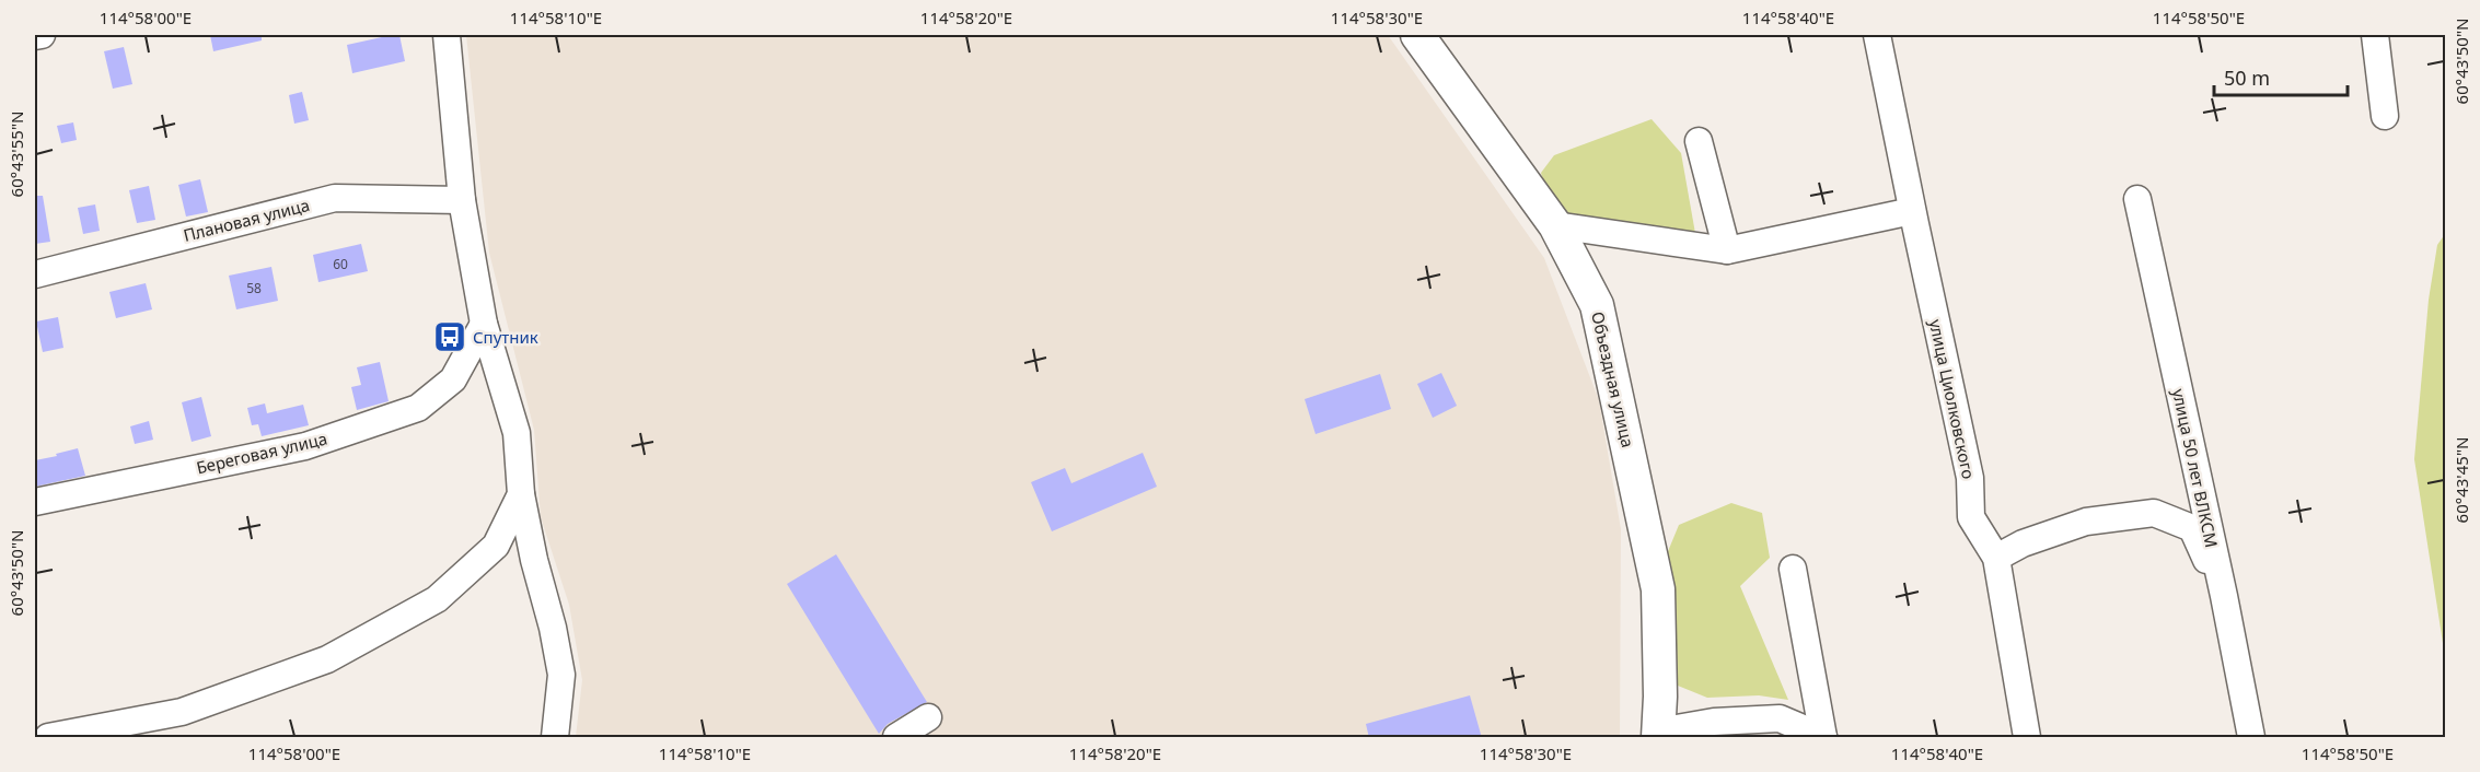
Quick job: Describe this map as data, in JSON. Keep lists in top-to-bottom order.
{
  "streets": {
    "main road": ["Объездная улица"],
    "street": [
      "Плановая улица",
      "улица Циолковского",
      "Береговая улица",
      "улица 50 лет ВЛКСМ"
    ]
  },
  "places": {
    "bus stop": ["Спутник"]
  },
  "house_numbers": ["60", "58"],
  "scale_bar": "50 m",
  "coordinates": [
    "114°58'00\"E",
    "114°58'10\"E",
    "114°58'20\"E",
    "114°58'30\"E",
    "114°58'40\"E",
    "114°58'50\"E",
    "60°43'50\"N",
    "60°43'55\"N",
    "60°43'45\"N"
  ]
}
